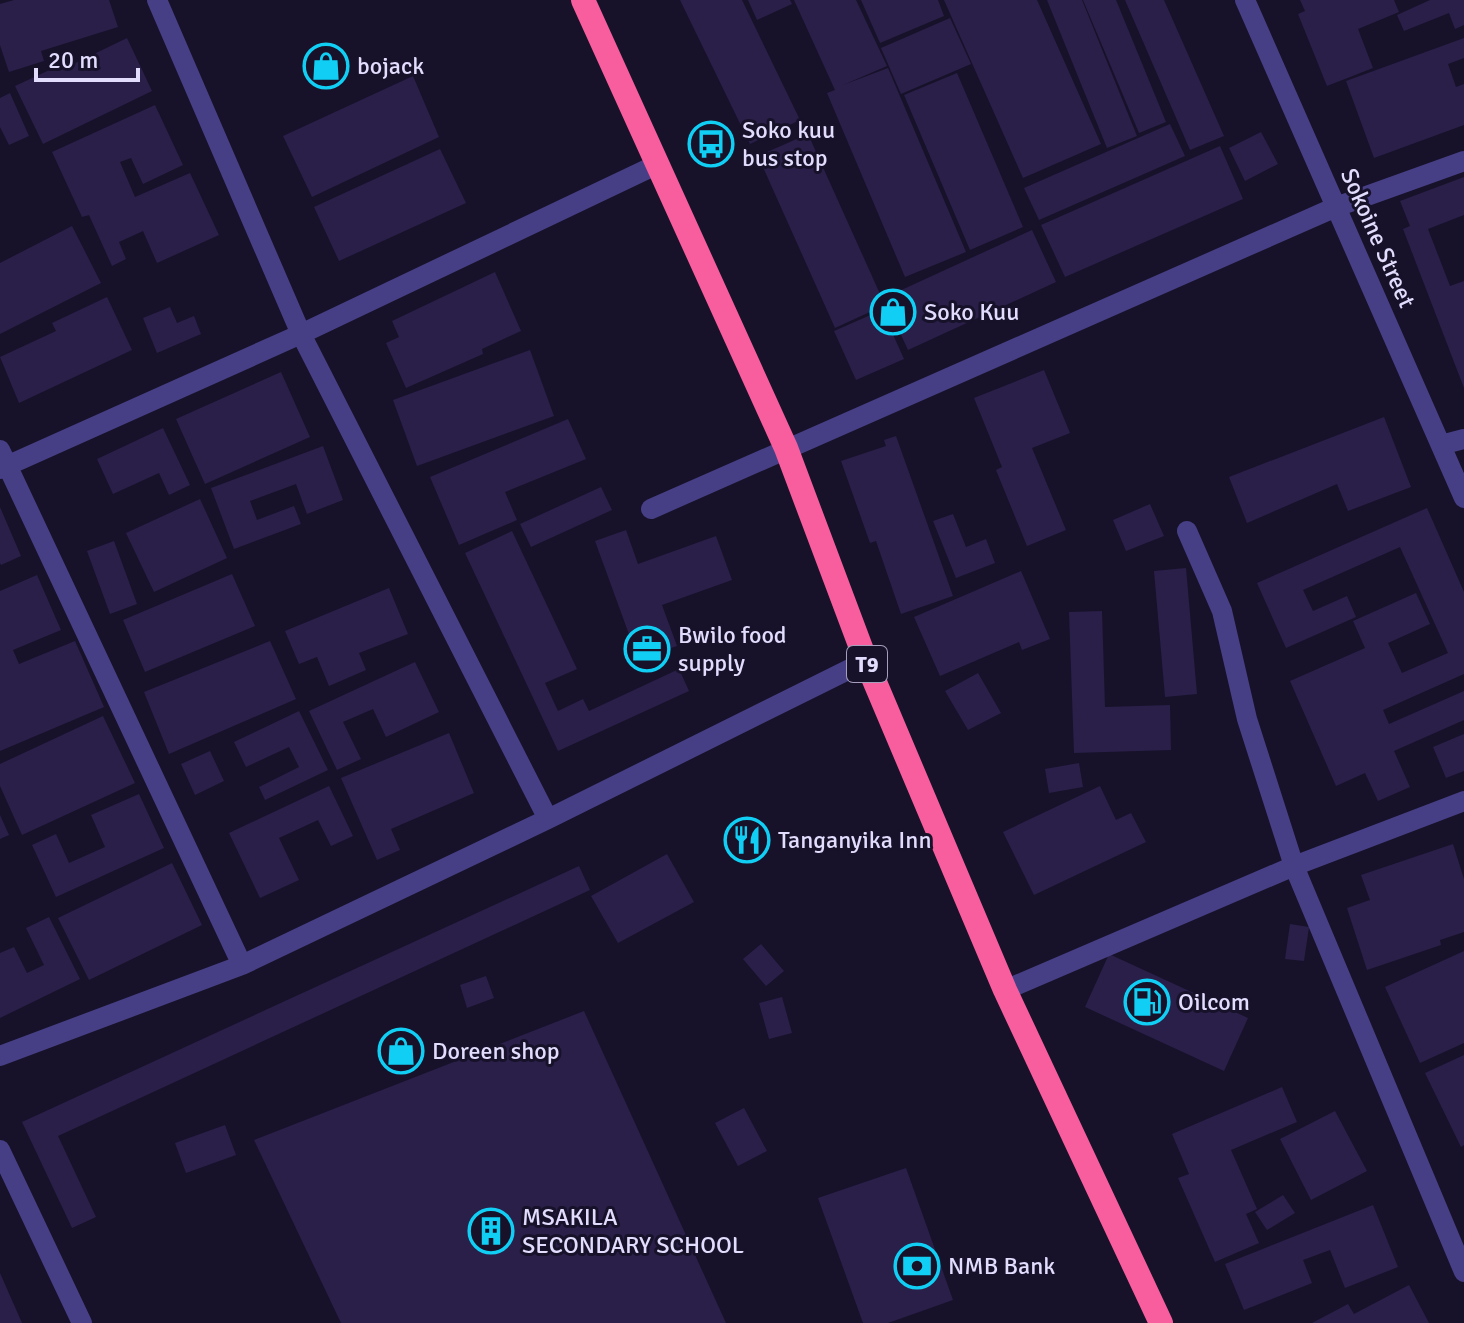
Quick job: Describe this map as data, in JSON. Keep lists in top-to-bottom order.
{
  "streets": {
    "highway": ["T9"],
    "street": ["Sokoine Street"]
  },
  "places": {
    "shop": ["bojack", "Soko Kuu", "Doreen shop"],
    "bus stop": ["Soko kuu bus stop"],
    "office": ["Bwilo food supply"],
    "restaurant": ["Tanganyika Inn"],
    "fuel station": ["Oilcom"],
    "building": ["MSAKILA SECONDARY SCHOOL"],
    "bank": ["NMB Bank"]
  },
  "scale_bar": "20 m"
}
